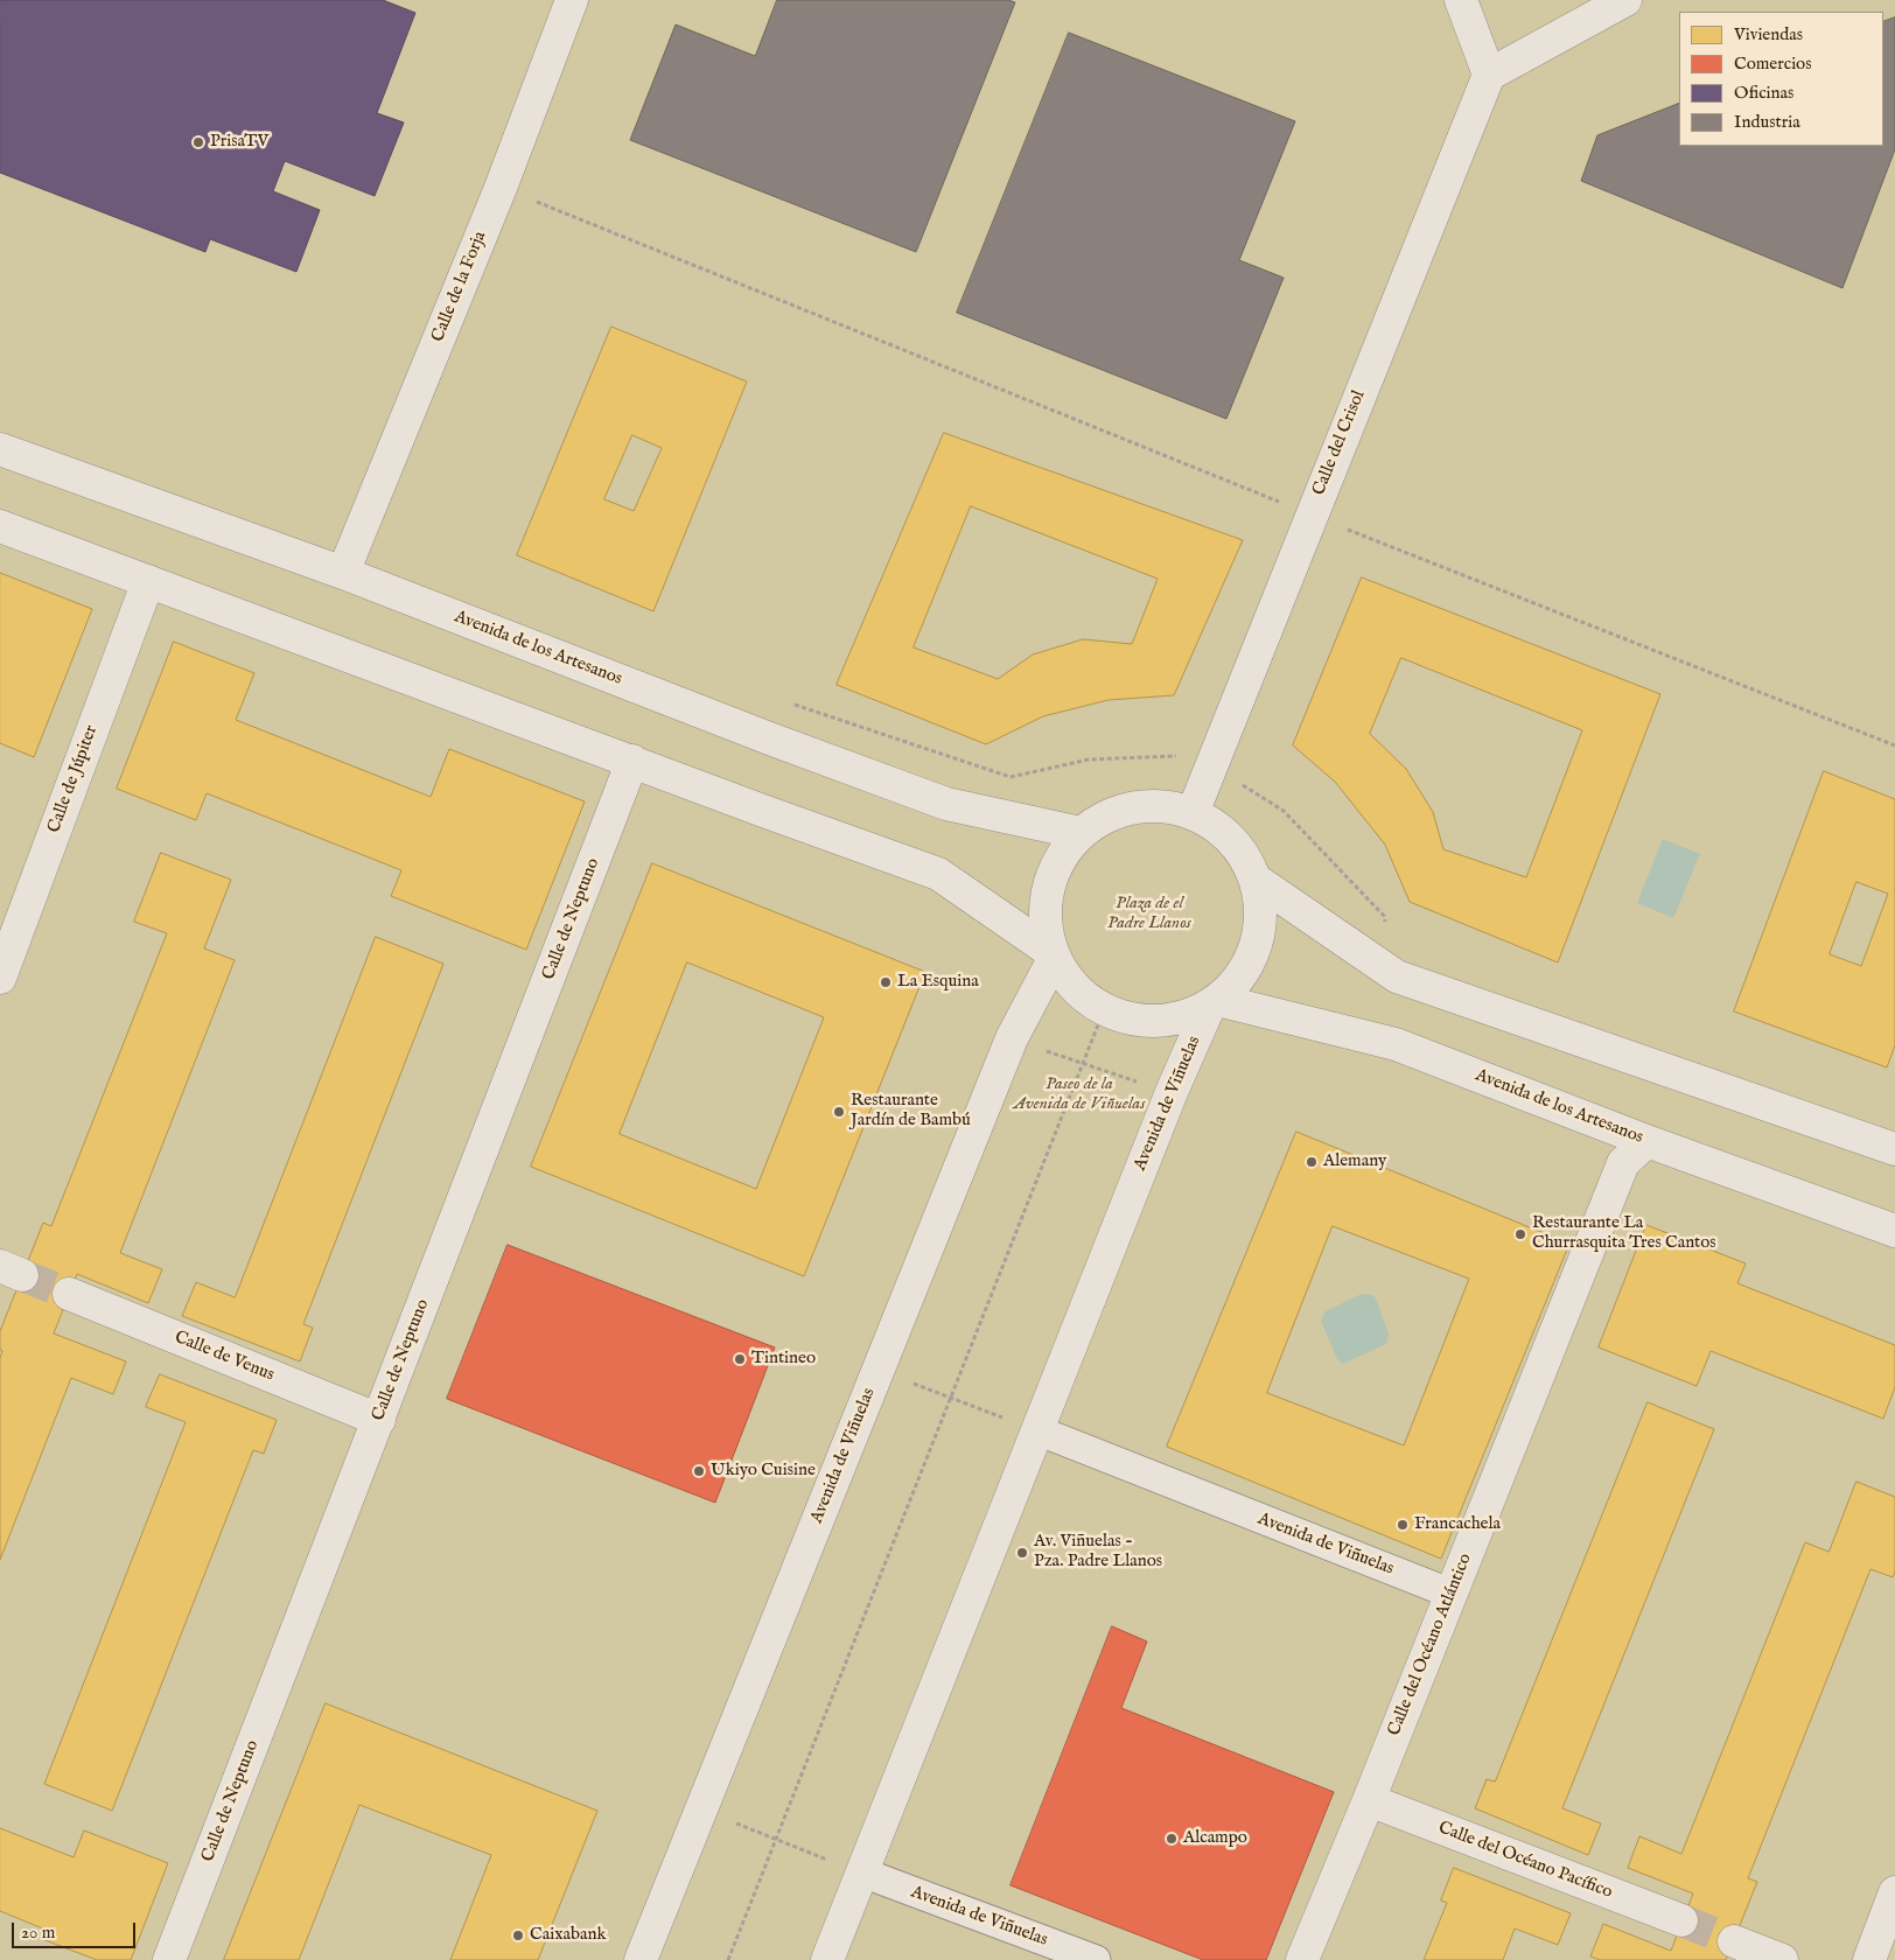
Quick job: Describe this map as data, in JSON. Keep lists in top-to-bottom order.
{
  "streets": {
    "street": [
      "Calle de la Forja",
      "Calle del Crisol",
      "Avenida de los Artesanos",
      "Calle de Júpiter",
      "Calle de Neptuno",
      "Avenida de Viñuelas",
      "Calle de Venus",
      "Calle del Océano Atlántico",
      "Calle del Océano Pacífico"
    ]
  },
  "crossings": [
    ["Calle de la Forja", "Avenida de los Artesanos"],
    ["Avenida de los Artesanos", "Avenida de Viñuelas"],
    ["Avenida de los Artesanos", "Calle del Océano Atlántico"],
    ["Calle de Neptuno", "Calle de Venus"],
    ["Avenida de Viñuelas", "Calle del Océano Atlántico"],
    ["Calle del Océano Atlántico", "Calle del Océano Pacífico"]
  ],
  "parks": ["Plaza de el Padre Llanos", "Paseo de la Avenida de Viñuelas"],
  "places": [
    "PrisaTV",
    "La Esquina",
    "Restaurante Jardín de Bambú",
    "Alemany",
    "Restaurante La Churrasquita Tres Cantos",
    "Tintineo",
    "Ukiyo Cuisine",
    "Francachela",
    "Av. Viñuelas - Pza. Padre Llanos",
    "Alcampo",
    "Caixabank"
  ],
  "legend": [
    "Viviendas",
    "Comercios",
    "Oficinas",
    "Industria"
  ],
  "scale_bar": "20 m"
}
